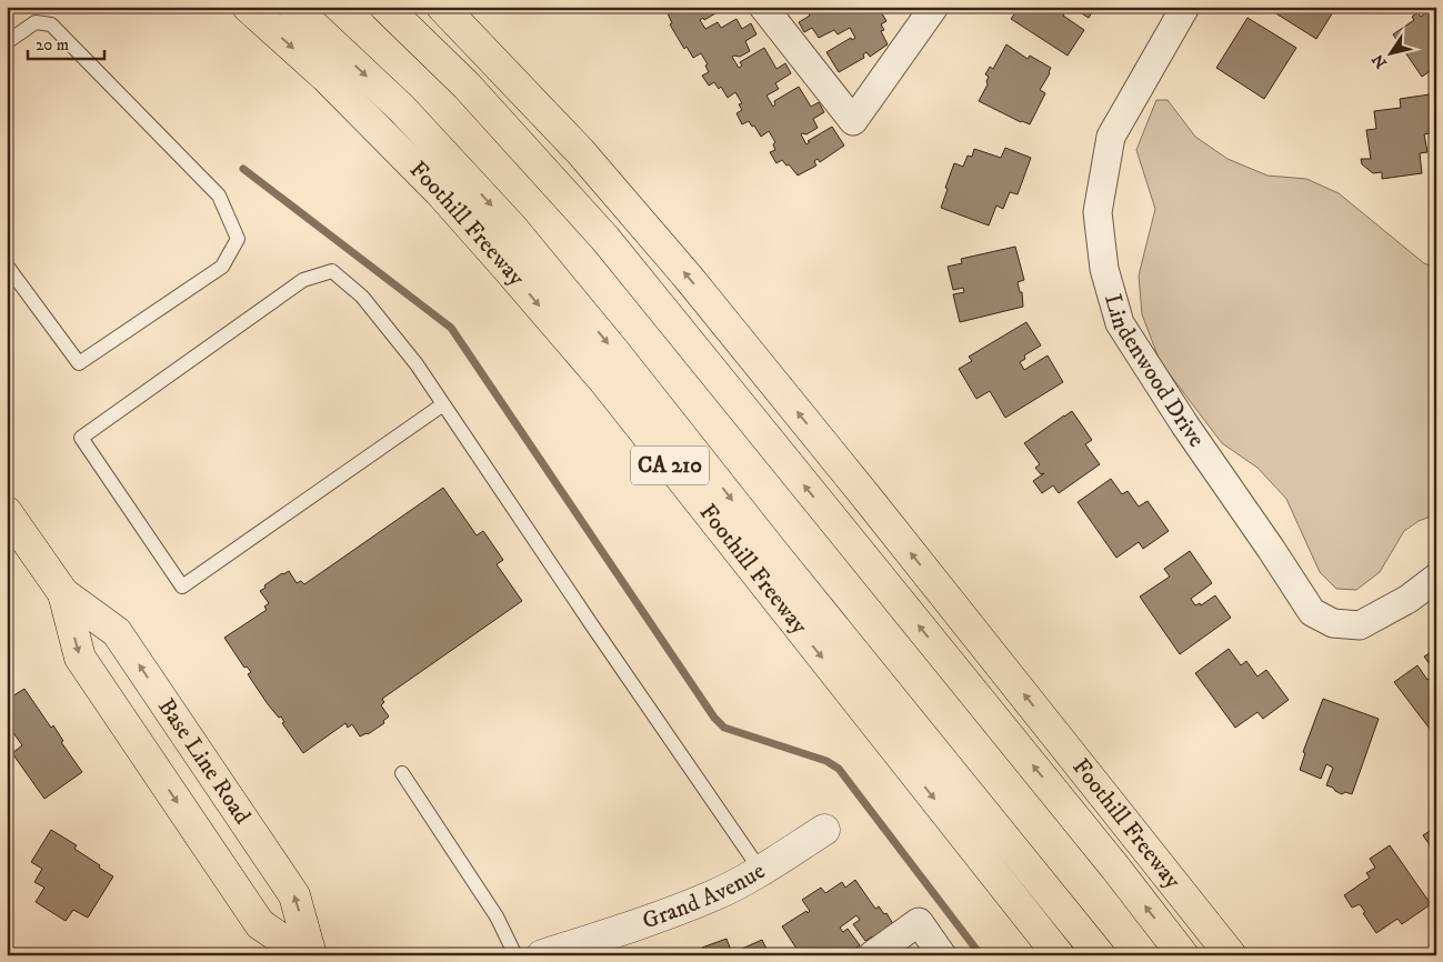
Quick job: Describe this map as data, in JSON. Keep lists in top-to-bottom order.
{
  "streets": {
    "main road": ["Foothill Freeway", "CA 210", "Base Line Road"],
    "street": ["Lindenwood Drive", "Grand Avenue"]
  },
  "scale_bar": "20 m",
  "north": "bottom left"
}
